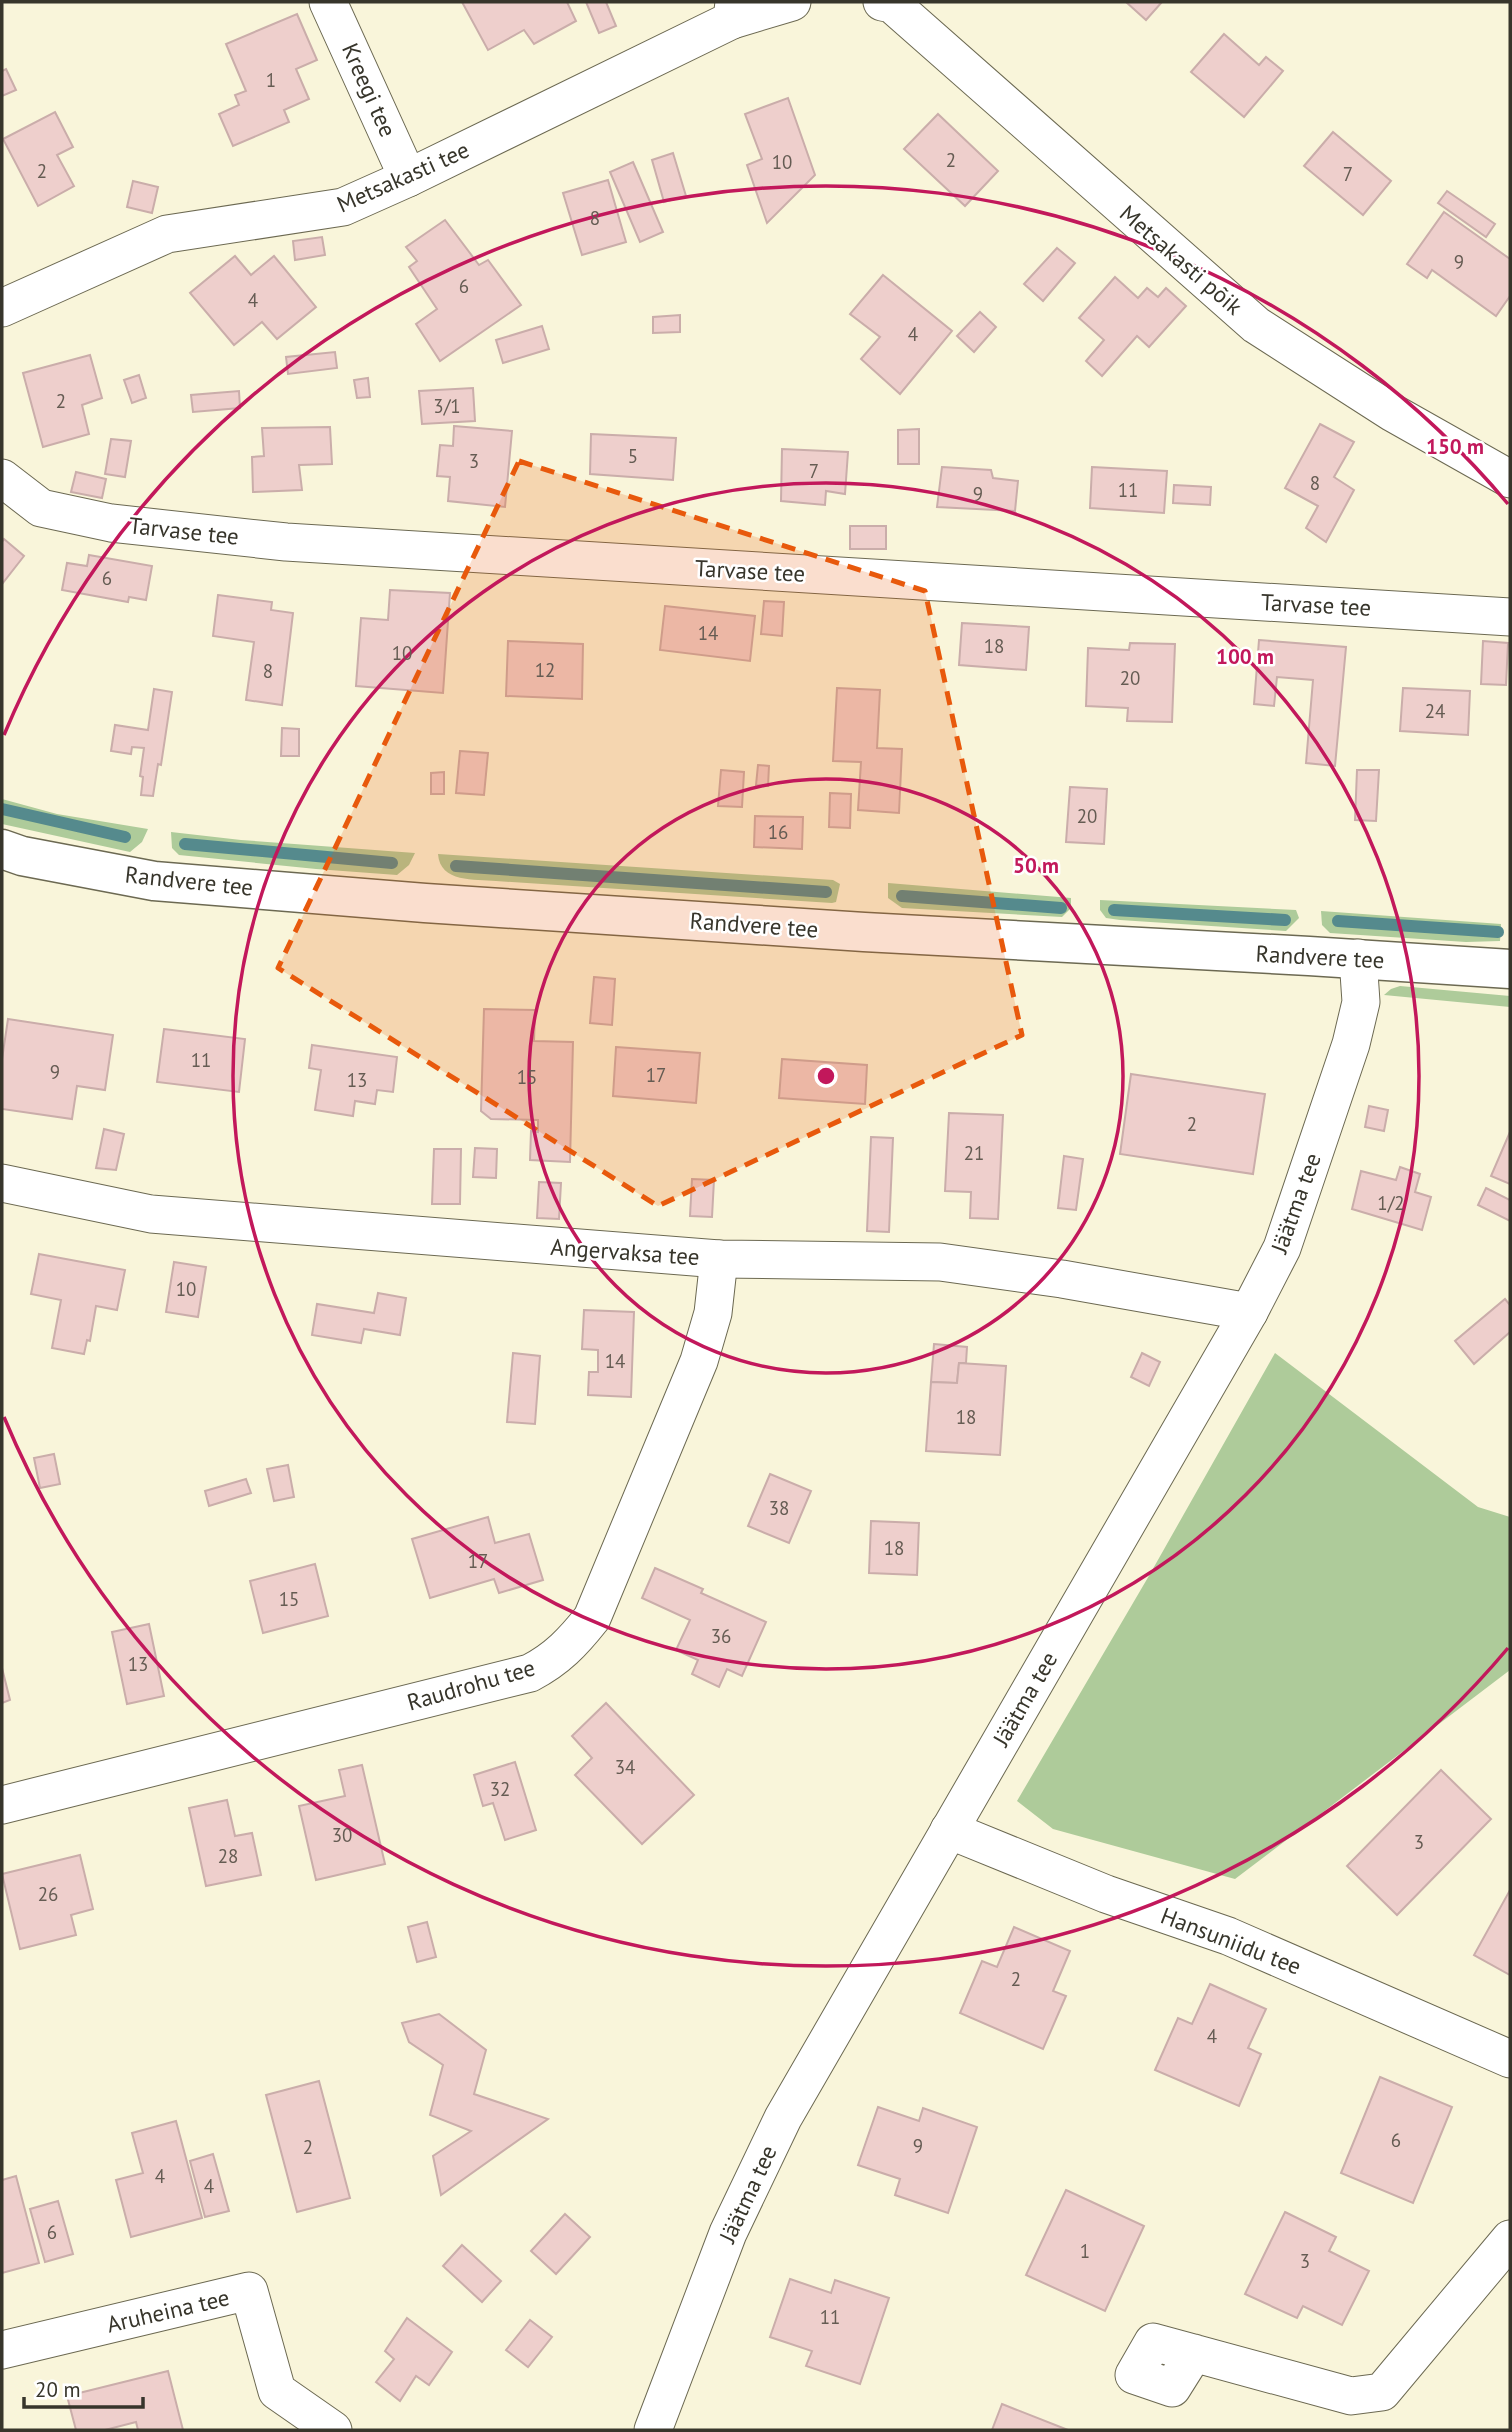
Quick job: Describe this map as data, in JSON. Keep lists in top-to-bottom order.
{
  "streets": {
    "street": [
      "Kreegi tee",
      "Metsakasti tee",
      "Metsakasti põik",
      "Tarvase tee",
      "Randvere tee",
      "Jäätma tee",
      "Angervaksa tee",
      "Raudrohu tee",
      "Hansuniidu tee",
      "Aruheina tee"
    ]
  },
  "crossings": [
    ["Kreegi tee", "Metsakasti tee"],
    ["Randvere tee", "Jäätma tee"],
    ["Jäätma tee", "Angervaksa tee"],
    ["Jäätma tee", "Hansuniidu tee"],
    ["Angervaksa tee", "Raudrohu tee"]
  ],
  "house_numbers": [
    "1",
    "2",
    "10",
    "2",
    "7",
    "8",
    "9",
    "6",
    "4",
    "4",
    "2",
    "3/1",
    "5",
    "3",
    "7",
    "8",
    "11",
    "9",
    "6",
    "14",
    "18",
    "10",
    "12",
    "8",
    "20",
    "24",
    "20",
    "16",
    "11",
    "9",
    "17",
    "15",
    "13",
    "2",
    "21",
    "1/2",
    "10",
    "14",
    "18",
    "38",
    "18",
    "17",
    "15",
    "36",
    "13",
    "34",
    "32",
    "30",
    "3",
    "28",
    "26",
    "2",
    "4",
    "6",
    "9",
    "2",
    "4",
    "4",
    "6",
    "1",
    "3",
    "11"
  ],
  "scale_bar": "20 m",
  "rings": ["150 m", "100 m", "50 m"]
}
